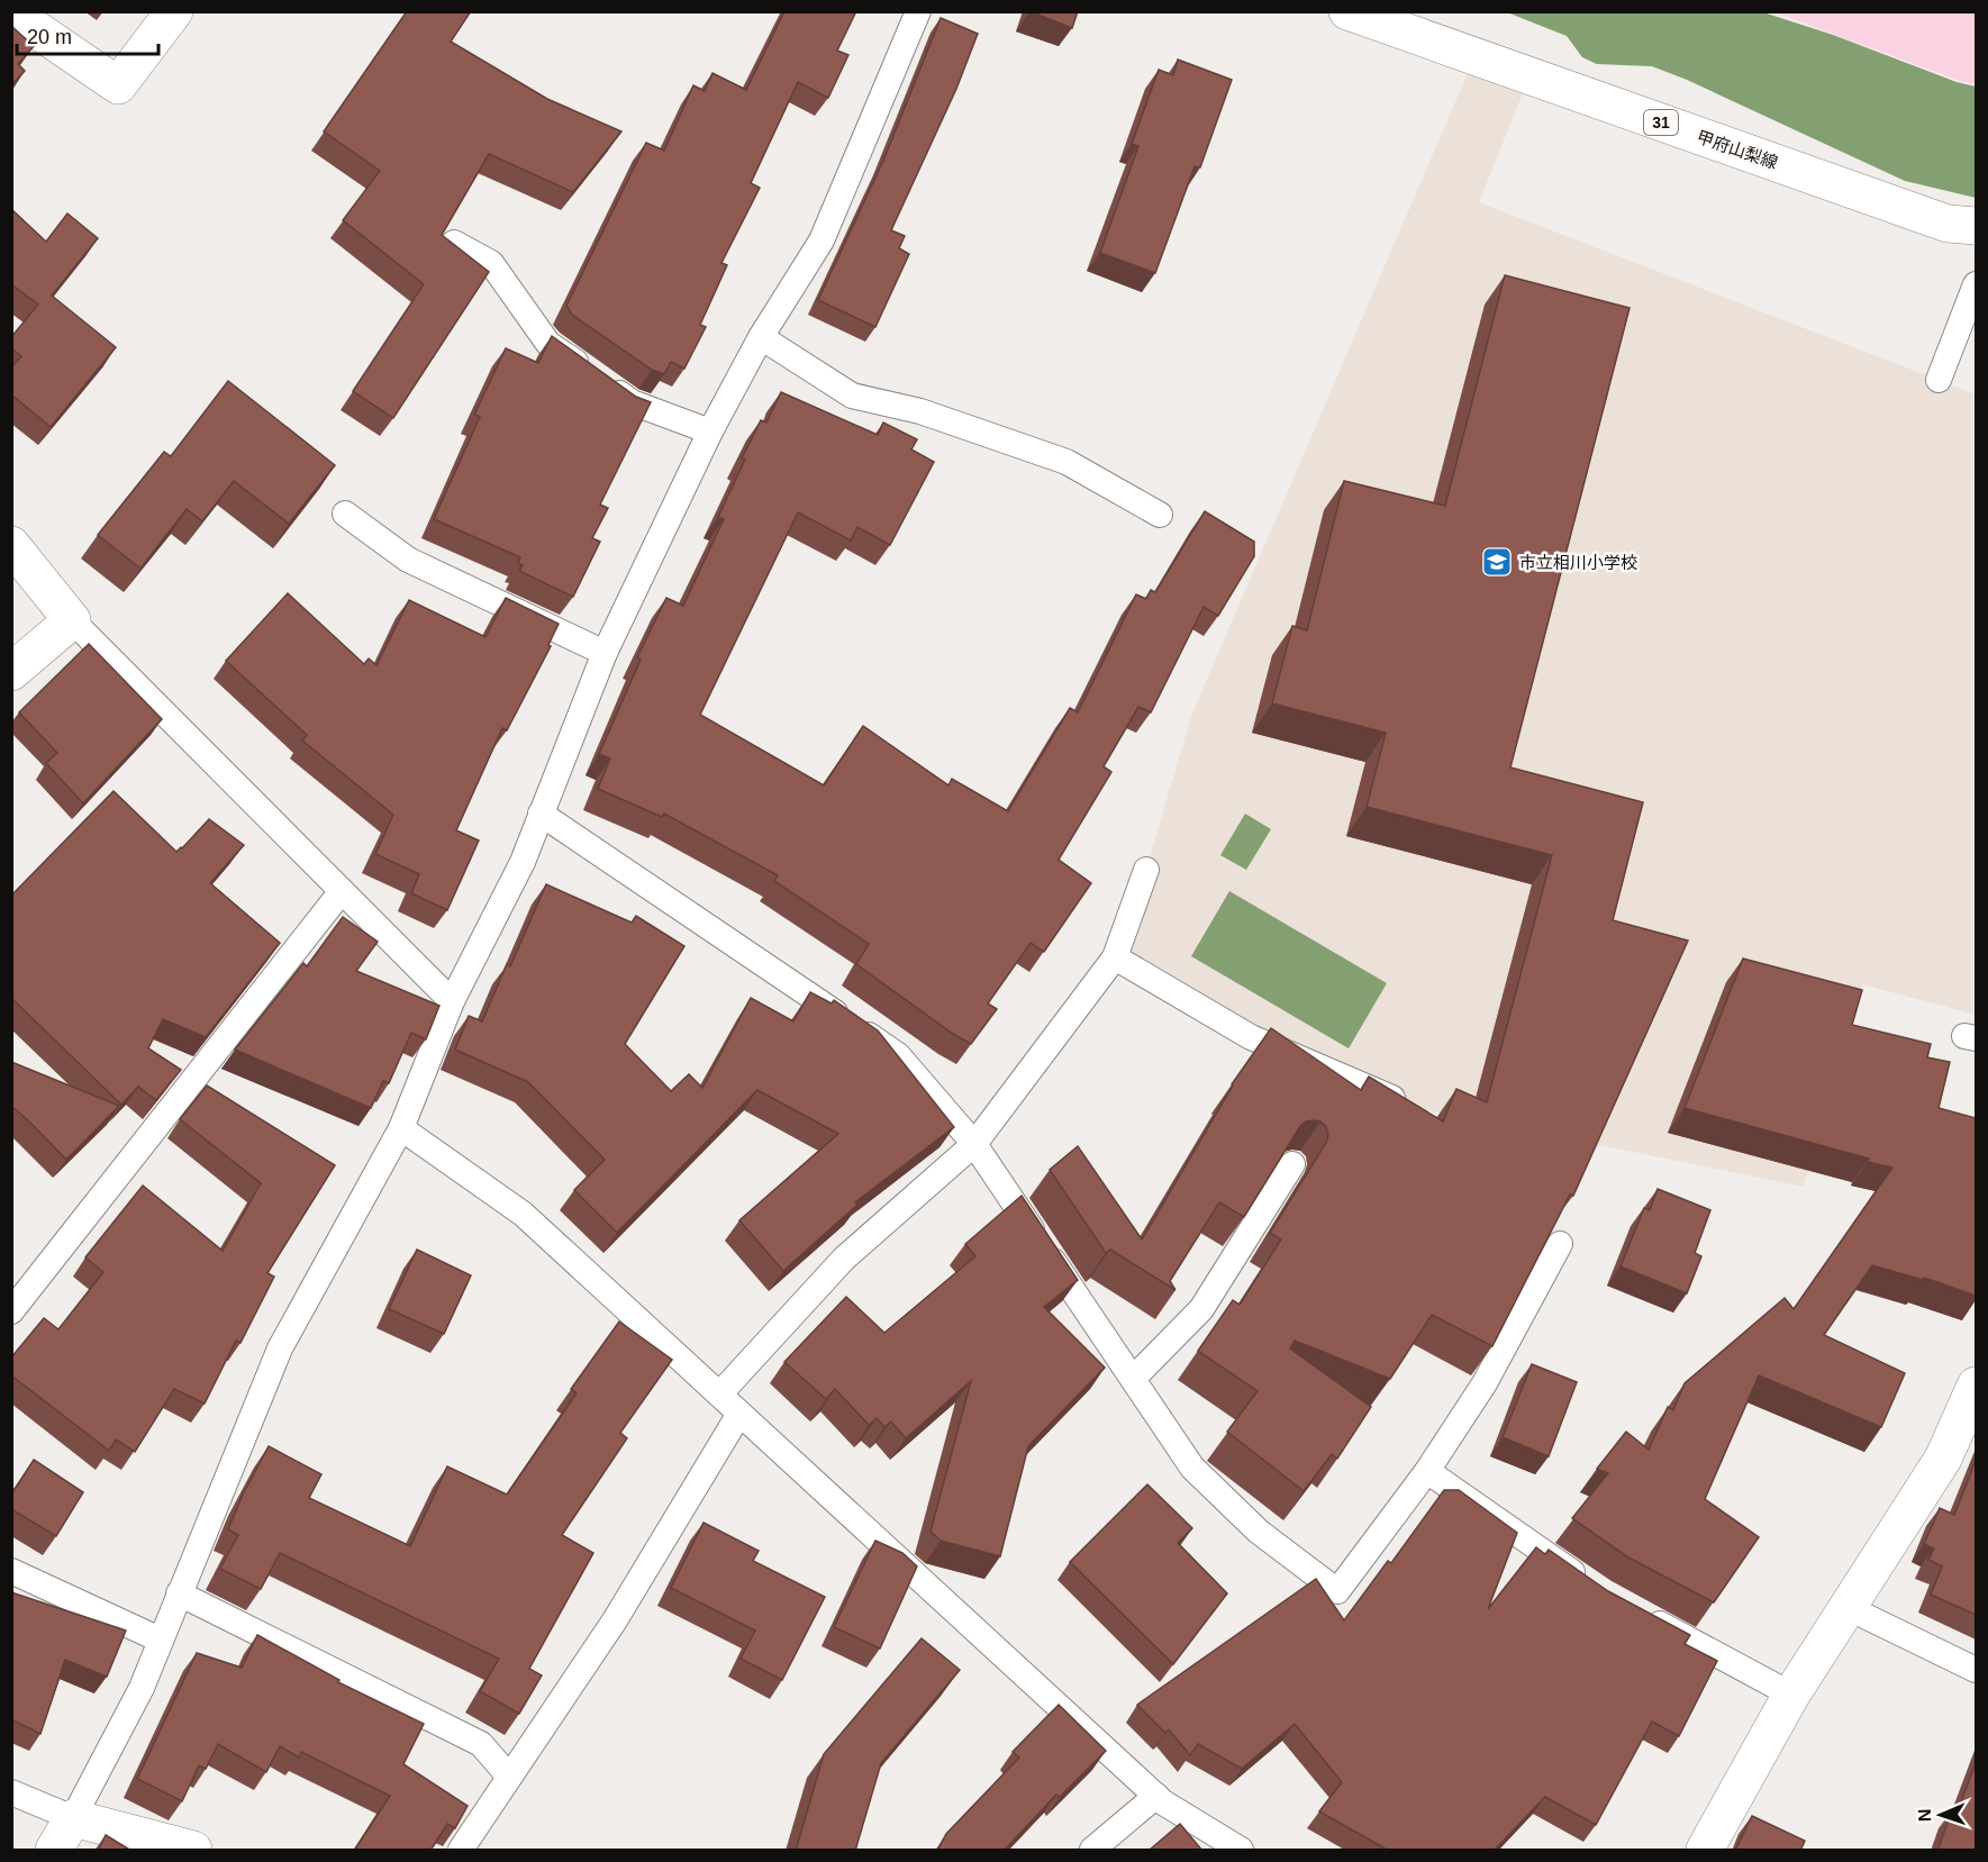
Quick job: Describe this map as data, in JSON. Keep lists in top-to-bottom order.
{
  "streets": {
    "street": ["31", "甲府山梨線"]
  },
  "places": {
    "school or university": ["市立相川小学校"]
  },
  "scale_bar": "20 m",
  "north": "left"
}
